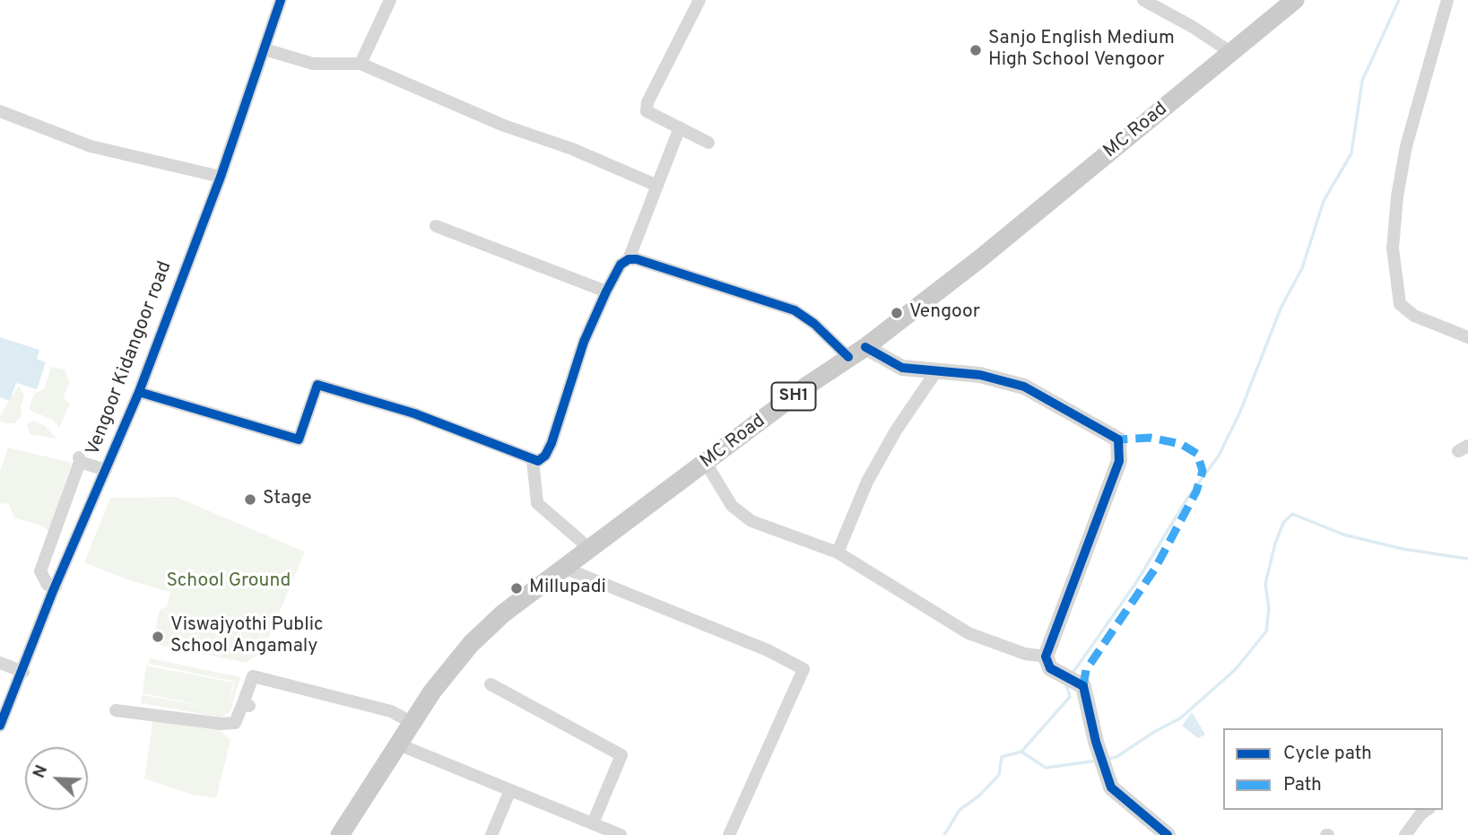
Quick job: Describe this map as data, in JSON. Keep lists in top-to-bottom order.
{
  "streets": {
    "main road": ["MC Road", "SH1"],
    "street": ["Vengoor Kidangoor road"]
  },
  "parks": ["School Ground"],
  "places": [
    "Sanjo English Medium High School Vengoor",
    "Vengoor",
    "Stage",
    "Millupadi",
    "Viswajyothi Public School Angamaly"
  ],
  "legend": ["Cycle path", "Path"],
  "north": "top left"
}
